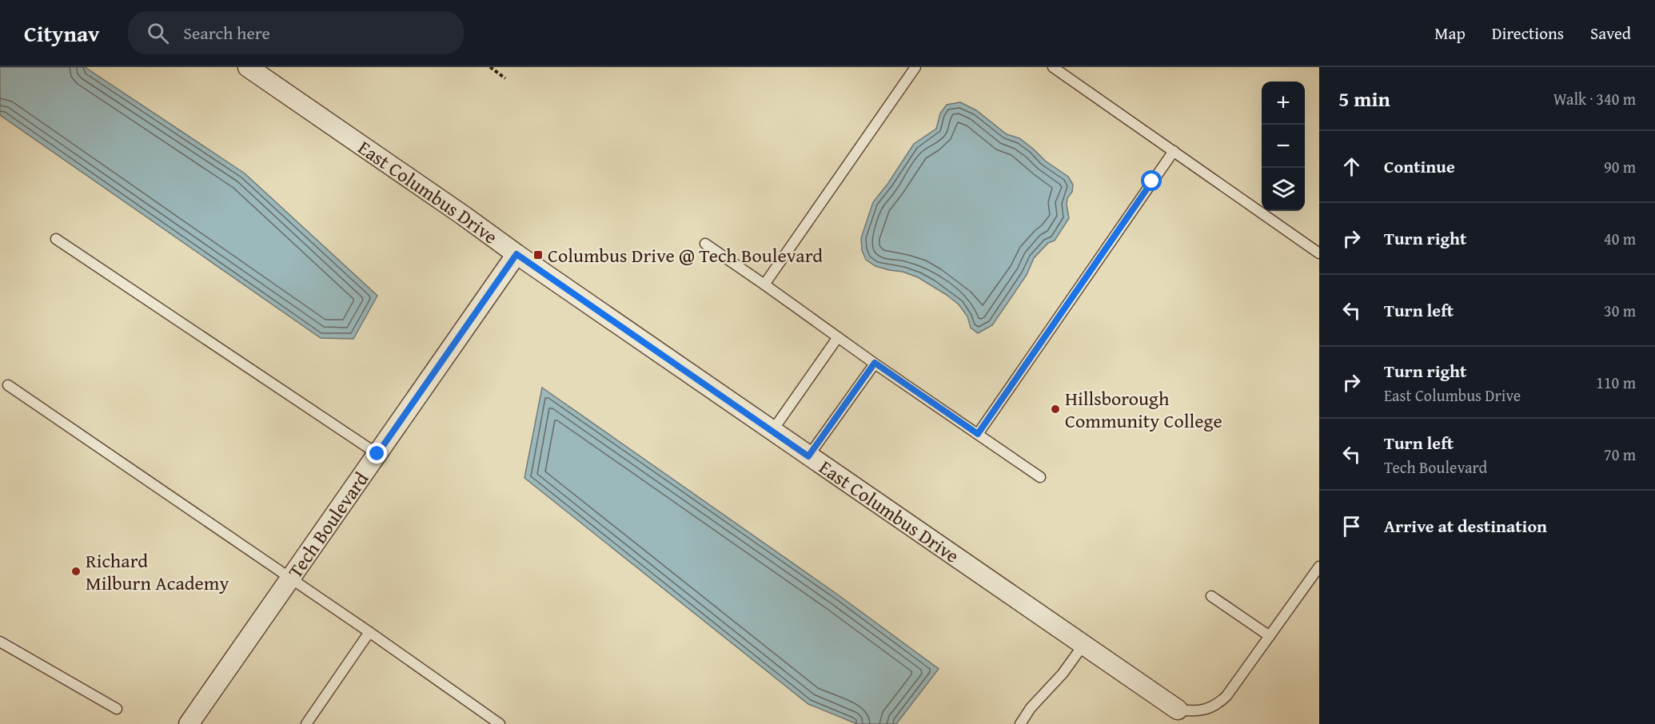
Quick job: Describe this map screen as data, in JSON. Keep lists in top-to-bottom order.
{
  "streets": {
    "street": ["East Columbus Drive", "Tech Boulevard"]
  },
  "crossings": [
    ["East Columbus Drive", "Tech Boulevard"]
  ],
  "places": {
    "transit": ["Columbus Drive @ Tech Boulevard"],
    "other": ["Hillsborough Community College", "Richard Milburn Academy"]
  },
  "page": {
    "header": "Citynav",
    "search": "Search here",
    "nav": ["Map", "Directions", "Saved"],
    "heading": ["5 min", "Walk · 340 m"],
    "map_buttons": ["+", "−"],
    "list": [
      ["Continue", "90 m"],
      ["Turn right", "40 m"],
      ["Turn left", "30 m"],
      ["Turn right", "East Columbus Drive", "110 m"],
      ["Turn left", "Tech Boulevard", "70 m"],
      "Arrive at destination"
    ]
  }
}
